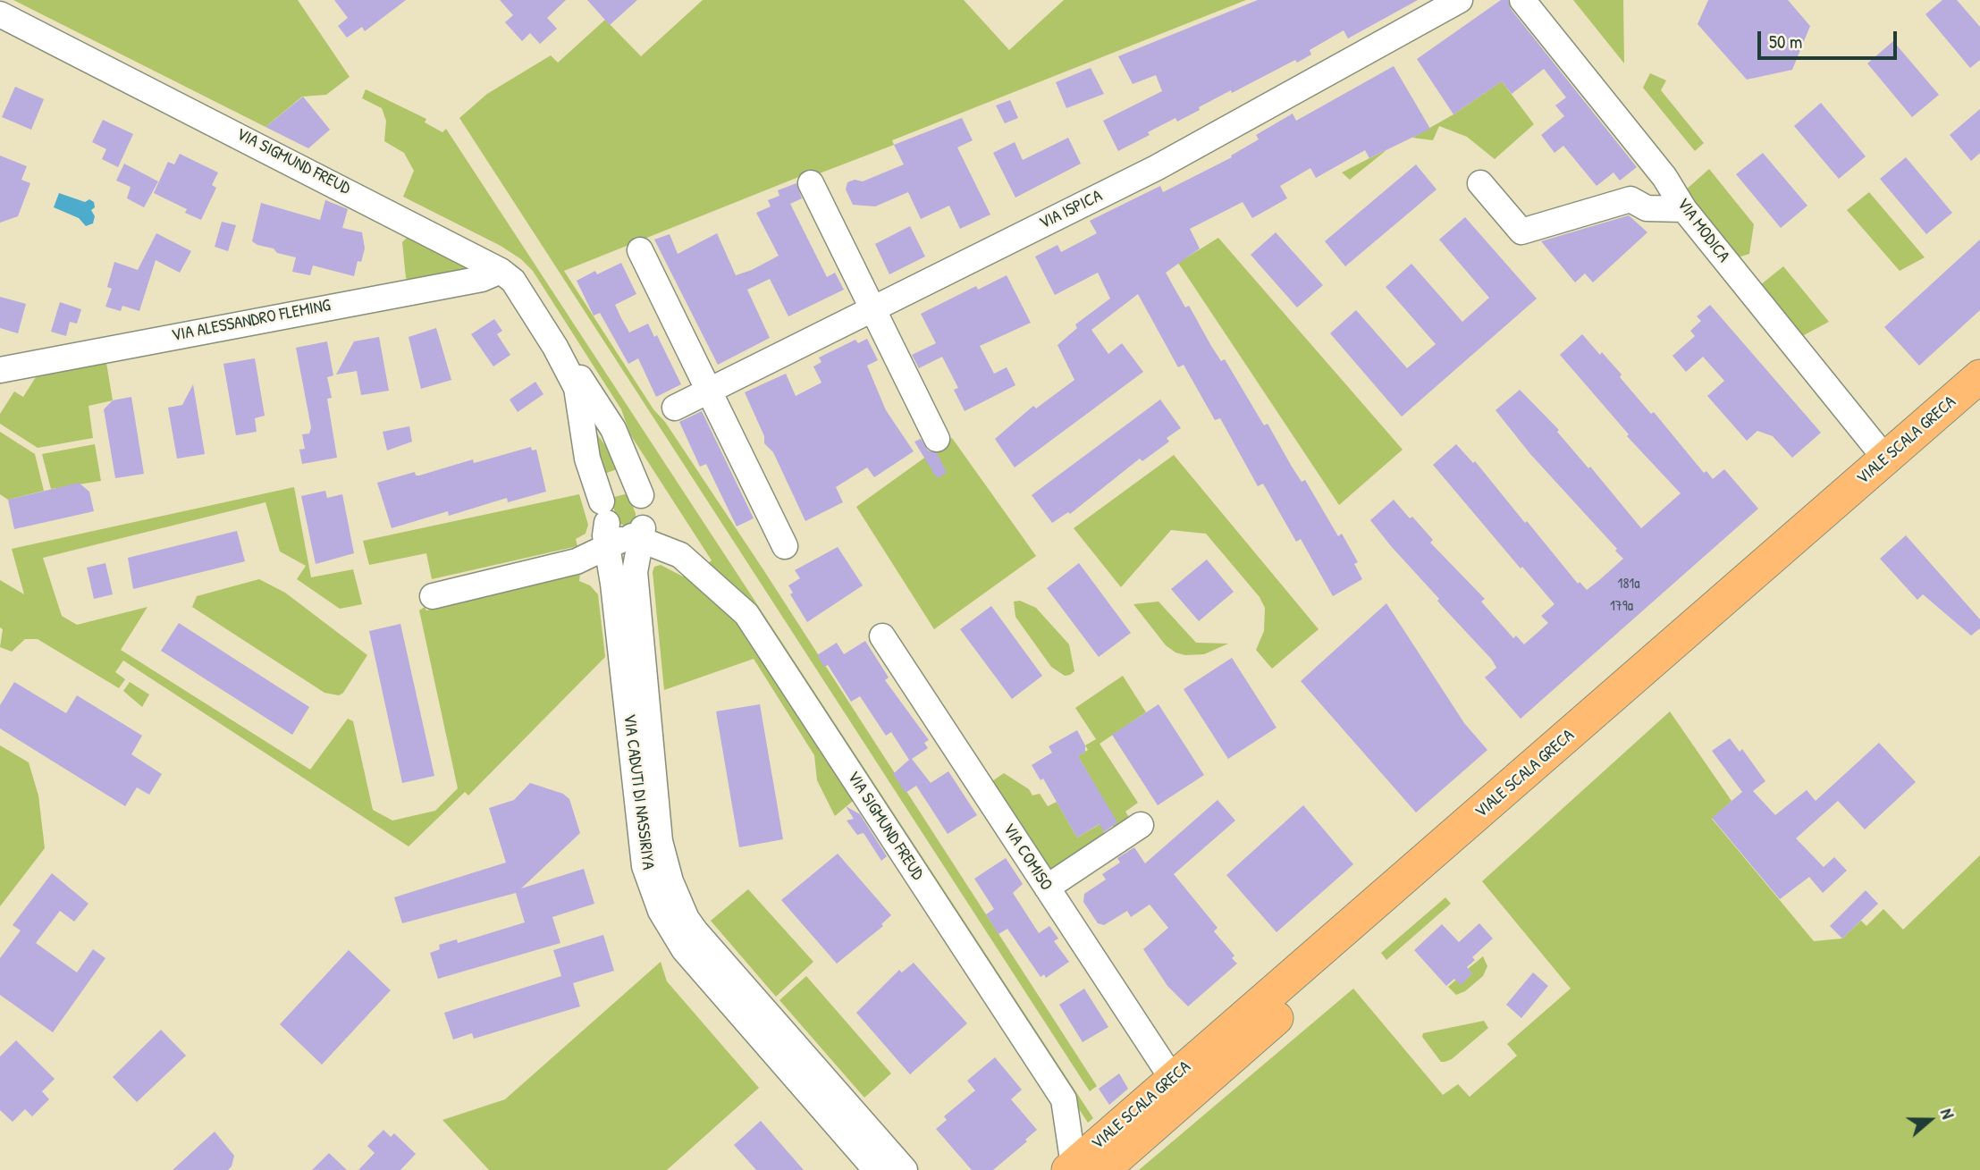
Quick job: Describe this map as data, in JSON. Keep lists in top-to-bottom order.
{
  "streets": {
    "main road": ["VIALE SCALA GRECA"],
    "street": [
      "VIA SIGMUND FREUD",
      "VIA ISPICA",
      "VIA MODICA",
      "VIA ALESSANDRO FLEMING",
      "VIA CADUTI DI NASSIRIYA",
      "VIA COMISO"
    ]
  },
  "crossings": [
    ["VIA SIGMUND FREUD", "VIA ALESSANDRO FLEMING"],
    ["VIA SIGMUND FREUD", "VIALE SCALA GRECA"],
    ["VIA SIGMUND FREUD", "VIA CADUTI DI NASSIRIYA"],
    ["VIA MODICA", "VIALE SCALA GRECA"],
    ["VIALE SCALA GRECA", "VIA COMISO"]
  ],
  "house_numbers": ["181a", "179a"],
  "scale_bar": "50 m",
  "north": "right"
}
